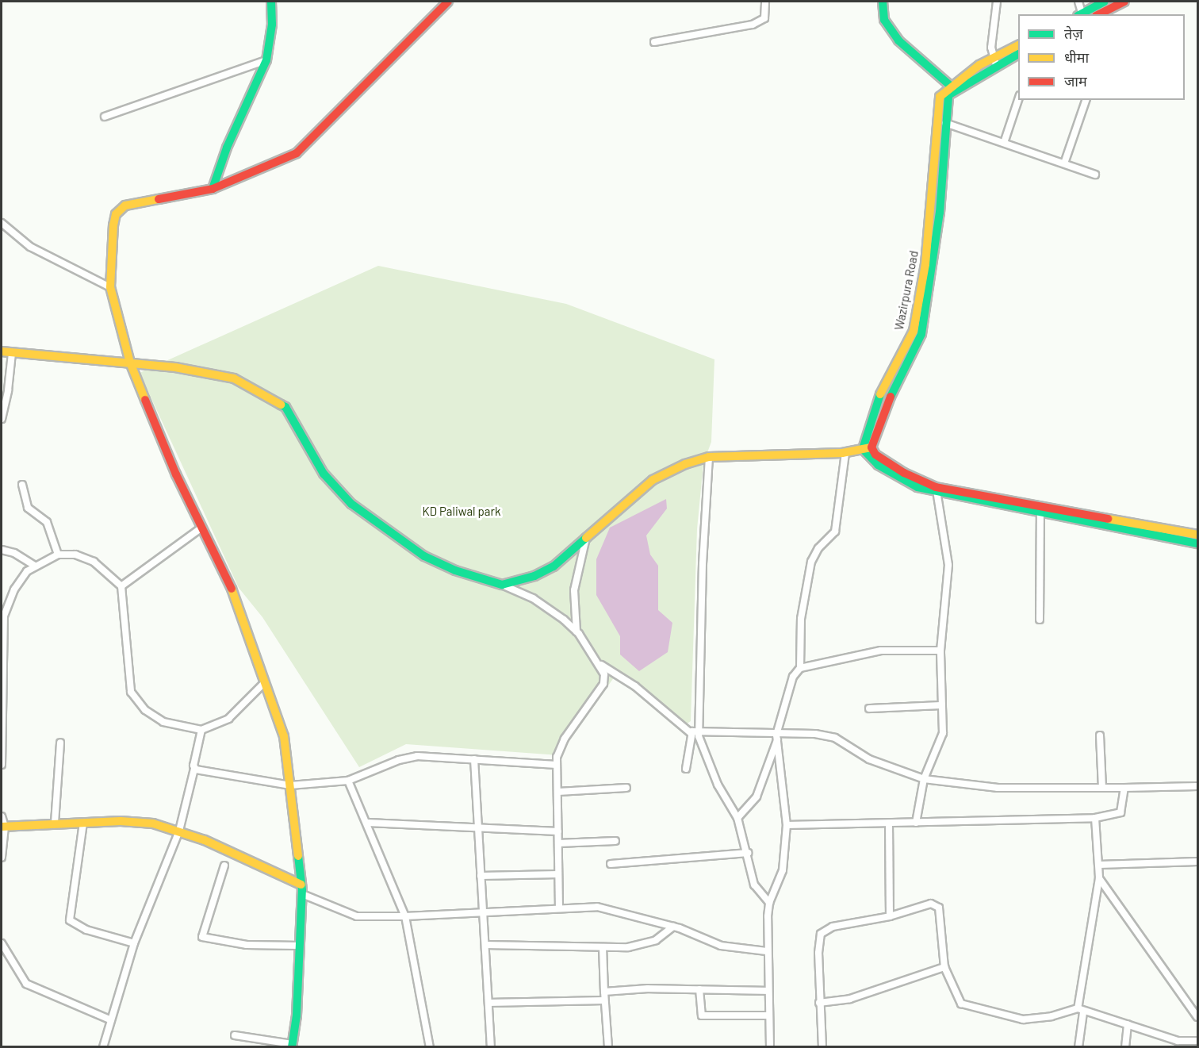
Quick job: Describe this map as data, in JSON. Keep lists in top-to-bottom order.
{
  "streets": {
    "main road": ["Wazirpura Road"]
  },
  "parks": ["KD Paliwal park"],
  "legend": ["तेज़", "धीमा", "जाम"]
}
